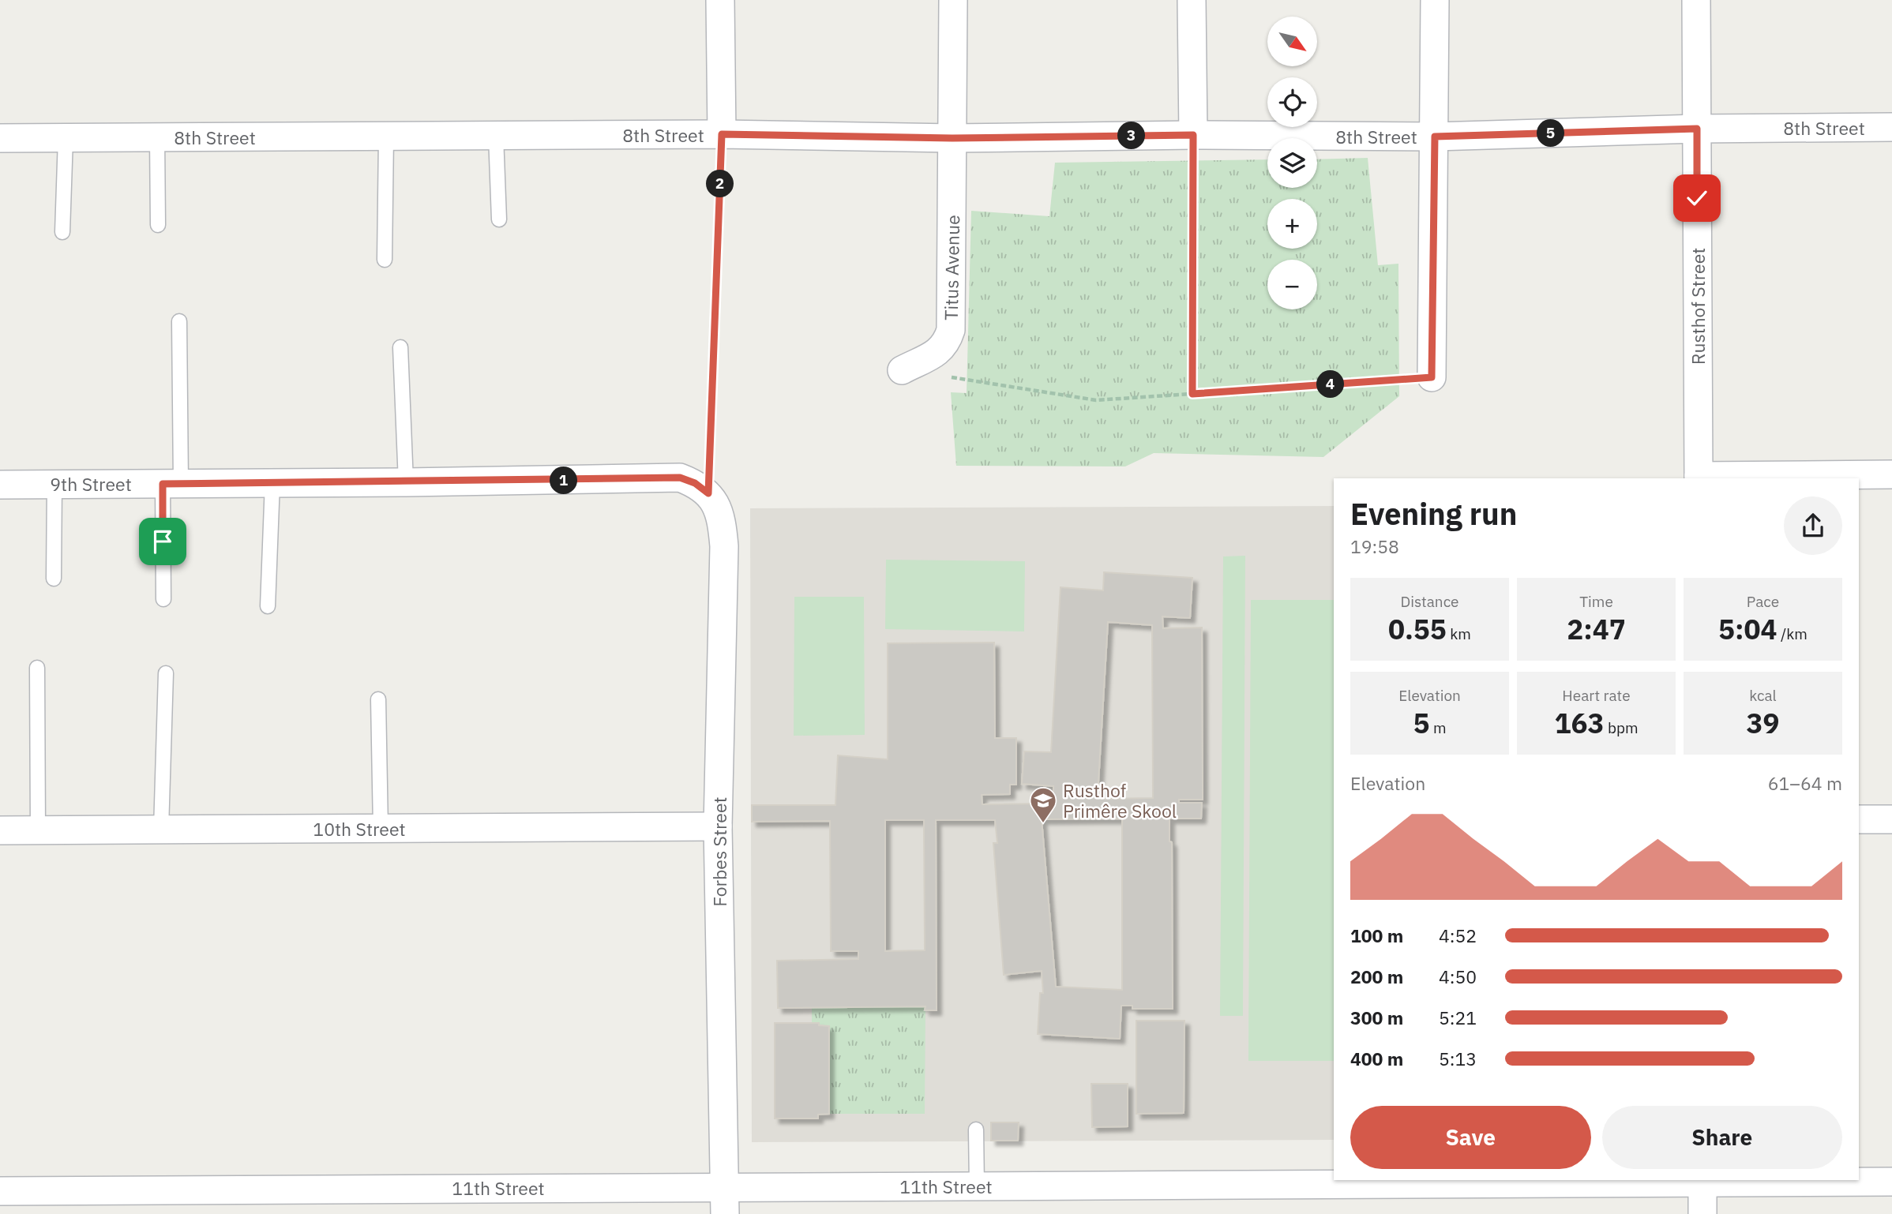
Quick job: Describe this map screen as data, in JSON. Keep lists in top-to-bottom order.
{
  "streets": {
    "street": [
      "8th Street",
      "Titus Avenue",
      "Rusthof Street",
      "9th Street",
      "10th Street",
      "Forbes Street",
      "11th Street"
    ]
  },
  "crossings": [
    ["8th Street", "Titus Avenue"],
    ["8th Street", "Rusthof Street"],
    ["9th Street", "Forbes Street"],
    ["10th Street", "Forbes Street"],
    ["Forbes Street", "11th Street"]
  ],
  "places": {
    "school or university": ["Rusthof Primêre Skool"]
  },
  "north": "bottom right",
  "page": {
    "map_buttons": ["+", "−"],
    "pins": [
      "5",
      "3",
      "2",
      "4",
      "1"
    ],
    "heading": ["Evening run", "19:58"],
    "stats": [
      ["Distance", "0.55 km"],
      ["Time", "2:47"],
      ["Pace", "5:04 /km"],
      ["Elevation", "5 m"],
      ["Heart rate", "163 bpm"],
      ["kcal", "39"]
    ],
    "chart": ["Elevation", "61–64 m"],
    "list": [
      {
        "name": "100 m",
        "note": "4:52"
      },
      {
        "name": "200 m",
        "note": "4:50"
      },
      {
        "name": "300 m",
        "note": "5:21"
      },
      {
        "name": "400 m",
        "note": "5:13"
      }
    ],
    "buttons": ["Save", "Share"]
  }
}
